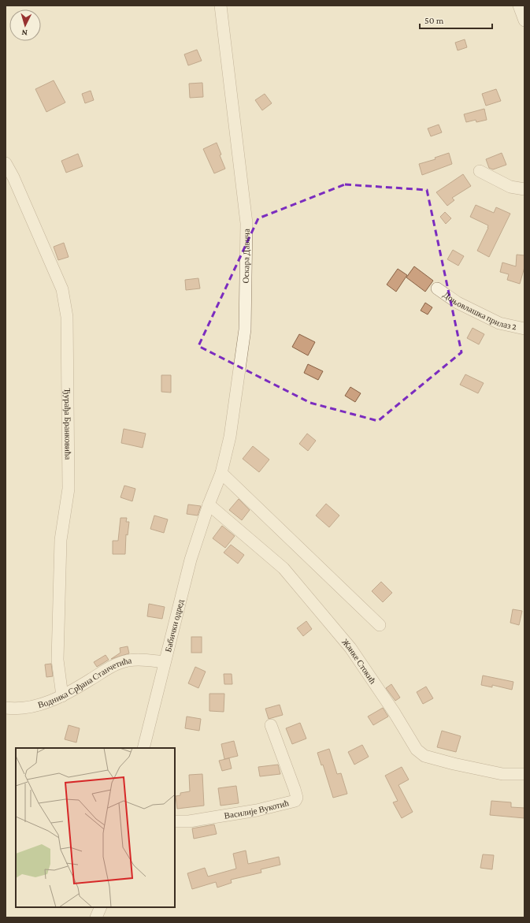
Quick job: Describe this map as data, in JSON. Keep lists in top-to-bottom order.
{
  "streets": {
    "street": [
      "Оскара Давича",
      "Доњовлашка прилаз 2",
      "Ђурађа Бранковића",
      "Бабички одред",
      "Жанке Стокић",
      "Водника Срђана Станчетића",
      "Василије Вукотић"
    ]
  },
  "crossings": [
    ["Оскара Давича", "Бабички одред"],
    ["Оскара Давича", "Жанке Стокић"],
    ["Ђурађа Бранковића", "Водника Срђана Станчетића"],
    ["Бабички одред", "Жанке Стокић"],
    ["Бабички одред", "Водника Срђана Станчетића"]
  ],
  "scale_bar": "50 m",
  "north": "bottom"
}
